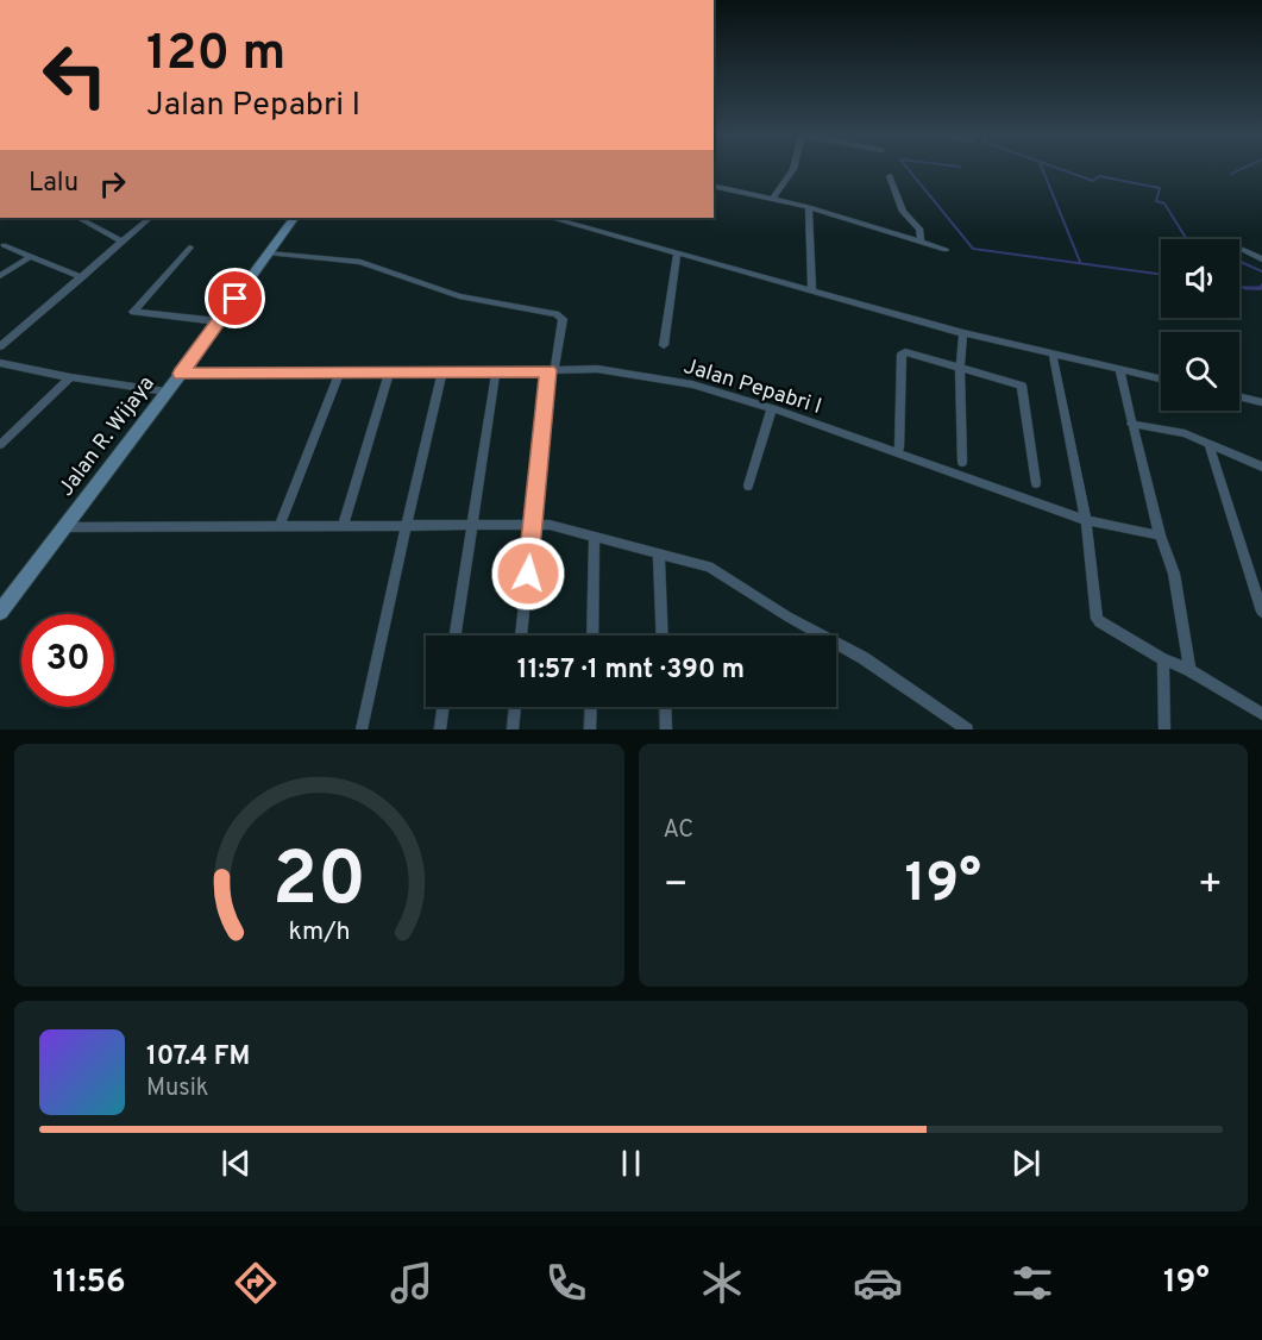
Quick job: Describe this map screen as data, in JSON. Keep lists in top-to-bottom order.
{
  "streets": {
    "street": ["Jalan Pepabri I", "Jalan R. Wijaya"]
  },
  "crossings": [
    ["Jalan Pepabri I", "Jalan R. Wijaya"]
  ],
  "page": {
    "turn": ["120 m", "Jalan Pepabri I"],
    "then": "Lalu",
    "limit": "30",
    "trip": "11:57 · 1 mnt · 390 m",
    "tile": "AC",
    "heat": ["−", "19°", "+"],
    "song": ["107.4 FM", "Musik"],
    "tabs": ["11:56", "19°"],
    "gauge": ["20", "km/h"]
  }
}
